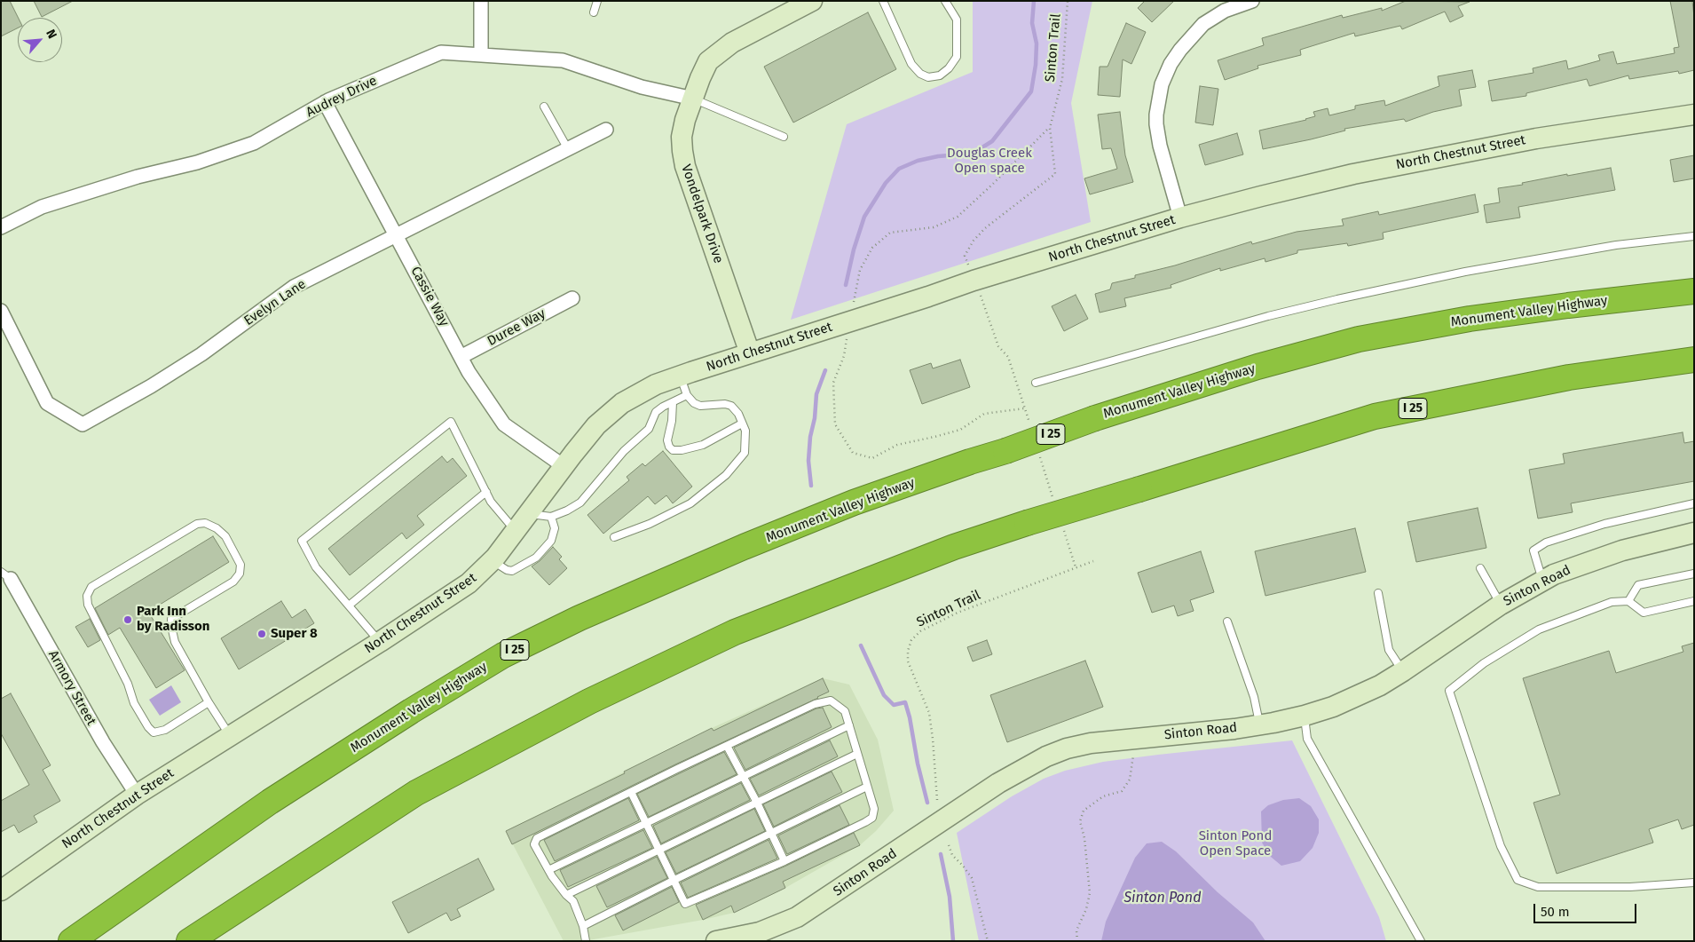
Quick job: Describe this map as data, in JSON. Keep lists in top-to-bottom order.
{
  "streets": {
    "highway": ["Monument Valley Highway", "I 25"],
    "main road": ["North Chestnut Street", "Vondelpark Drive", "Sinton Road"],
    "street": [
      "Audrey Drive",
      "Cassie Way",
      "Evelyn Lane",
      "Duree Way",
      "Armory Street"
    ],
    "path": ["Sinton Trail"]
  },
  "crossings": [
    ["Audrey Drive", "Vondelpark Drive"],
    ["Audrey Drive", "Cassie Way"],
    ["North Chestnut Street", "Vondelpark Drive"],
    ["North Chestnut Street", "Cassie Way"],
    ["North Chestnut Street", "Armory Street"],
    ["Cassie Way", "Evelyn Lane"],
    ["Cassie Way", "Duree Way"]
  ],
  "water": ["Sinton Pond"],
  "parks": ["Douglas Creek Open space", "Sinton Pond Open Space"],
  "places": ["Park Inn by Radisson", "Super 8"],
  "scale_bar": "50 m",
  "north": "top right"
}
